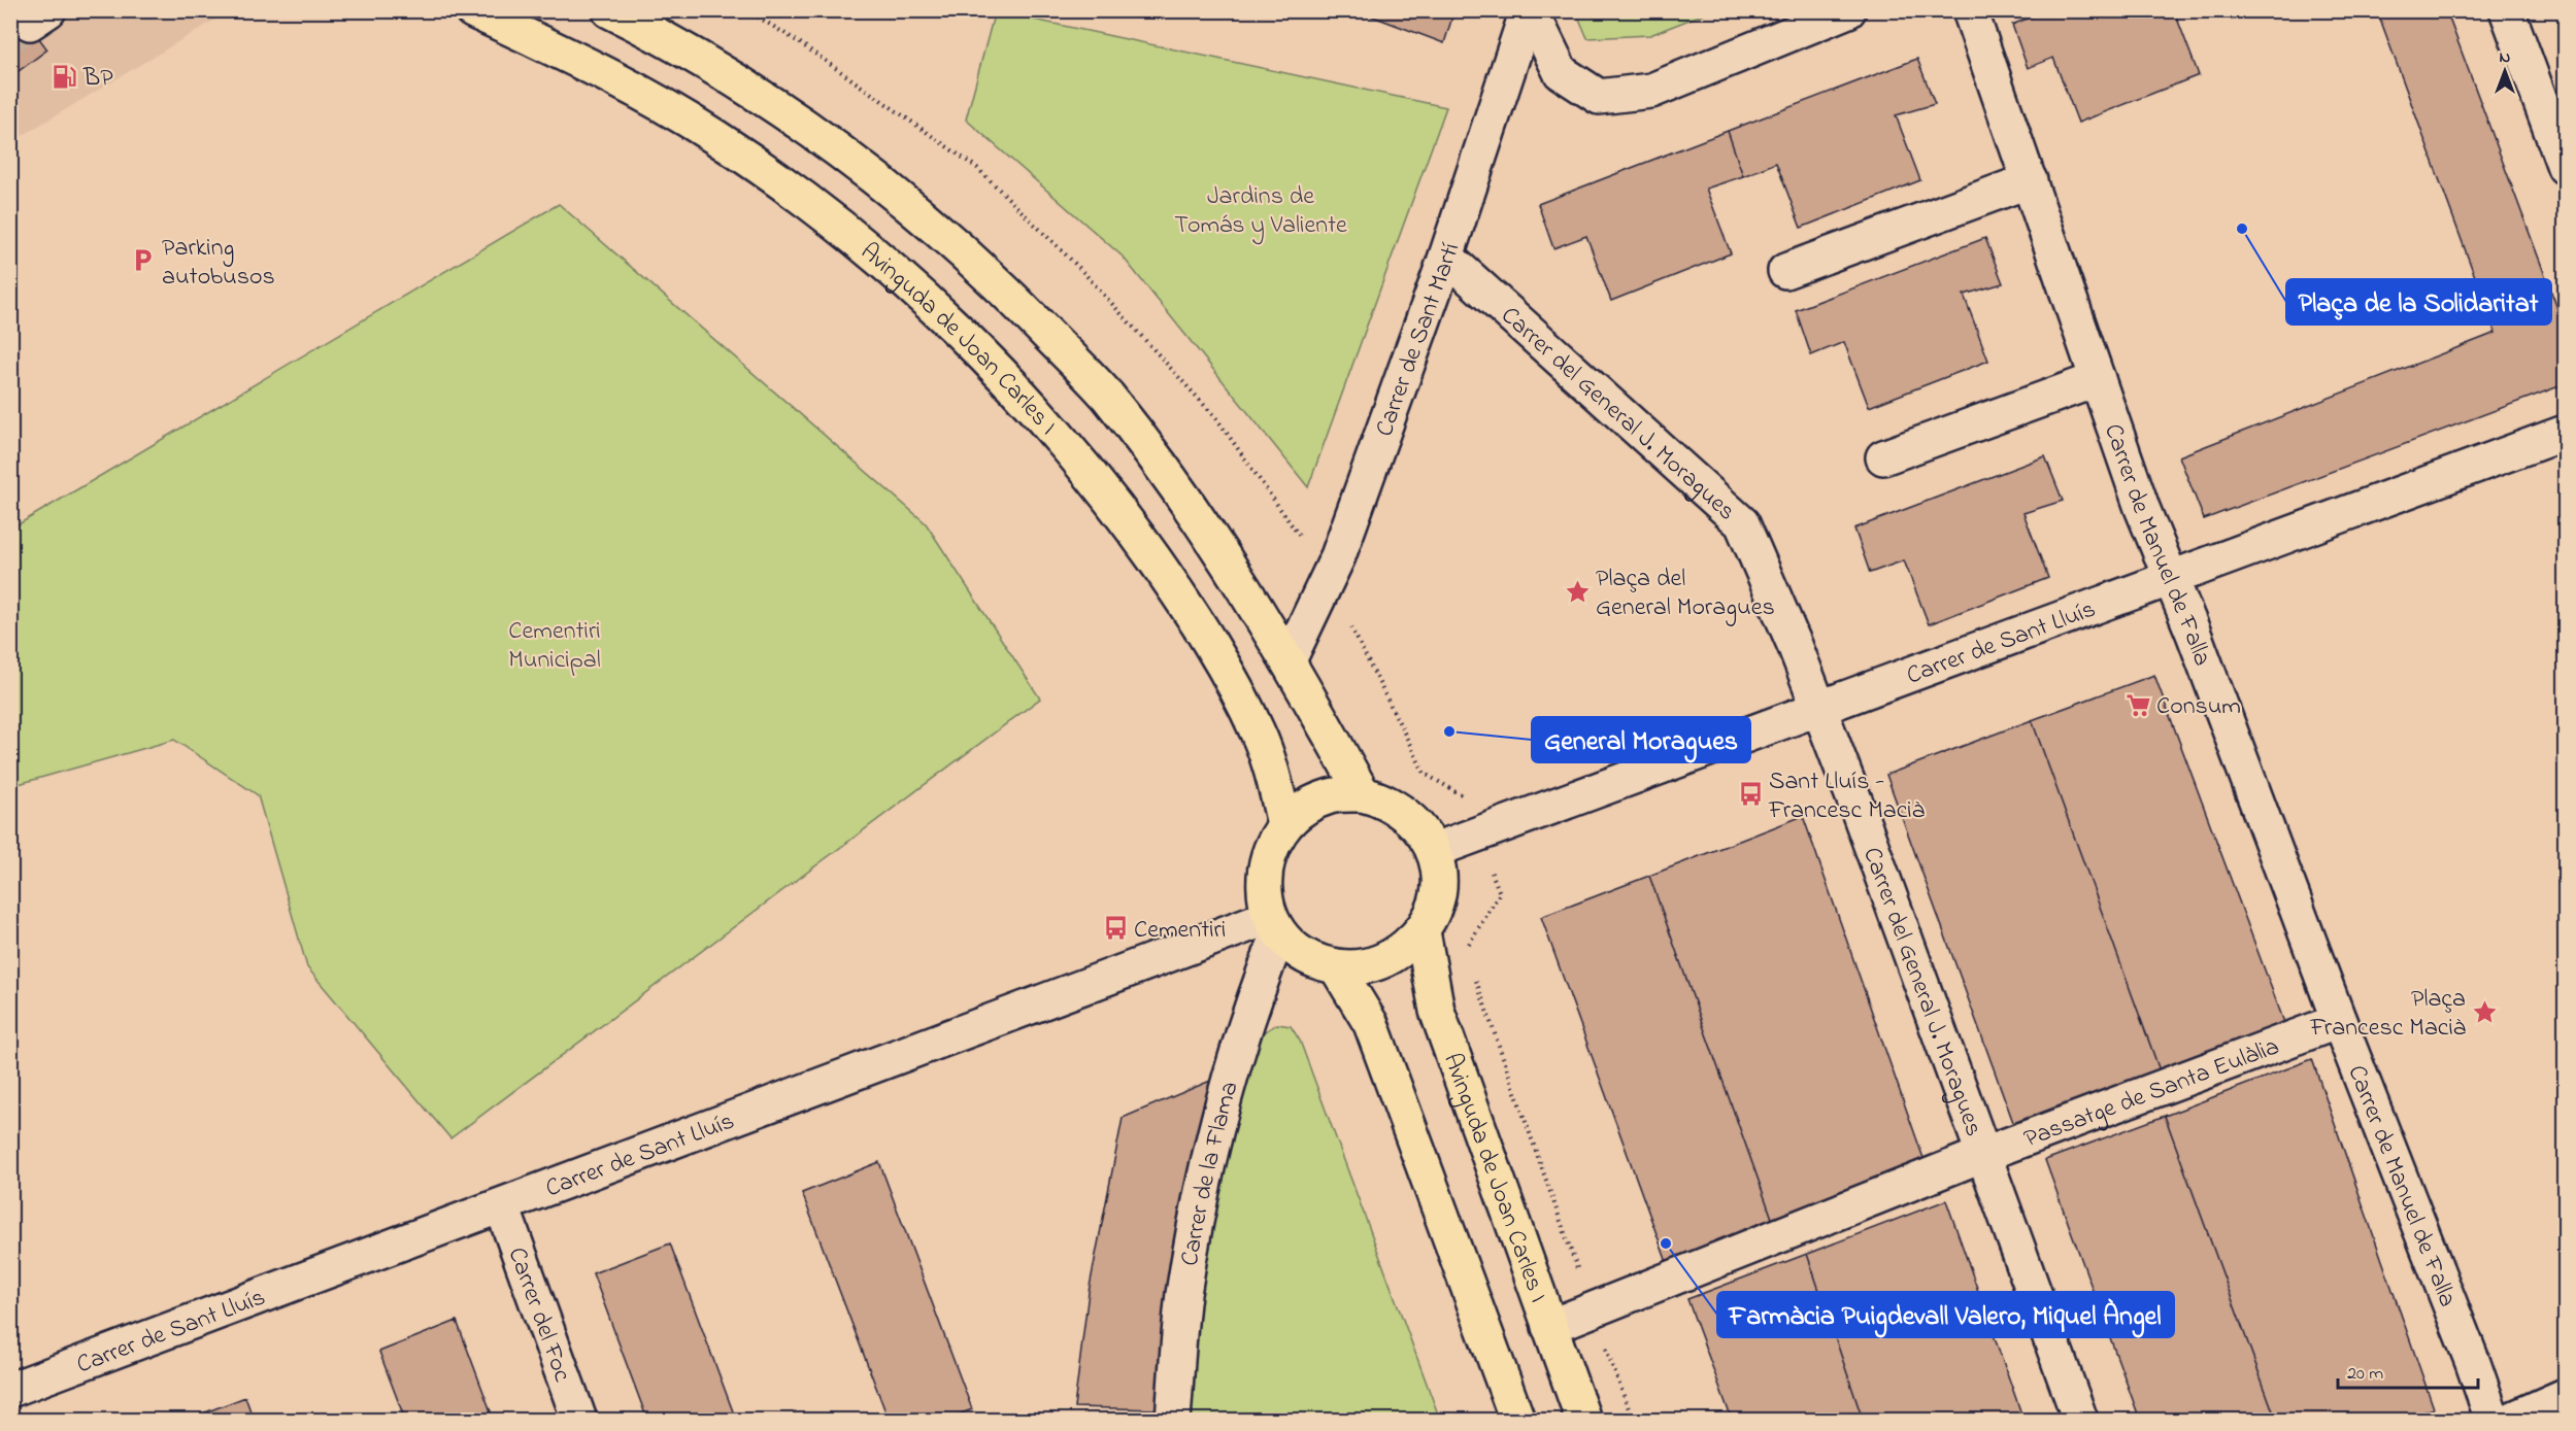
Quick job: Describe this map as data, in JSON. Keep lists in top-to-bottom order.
{
  "streets": {
    "main road": ["Avinguda de Joan Carles I"],
    "street": [
      "Carrer de Sant Martí",
      "Carrer del General J. Moragues",
      "Carrer de Manuel de Falla",
      "Carrer de Sant Lluís",
      "Passatge de Santa Eulàlia",
      "Carrer de la Flama",
      "Carrer del Foc"
    ]
  },
  "crossings": [
    ["Carrer de Sant Martí", "Carrer del General J. Moragues"],
    ["Avinguda de Joan Carles I", "Carrer de Sant Lluís"],
    ["Avinguda de Joan Carles I", "Passatge de Santa Eulàlia"],
    ["Avinguda de Joan Carles I", "Carrer de la Flama"],
    ["Carrer del General J. Moragues", "Carrer de Sant Lluís"],
    ["Carrer del General J. Moragues", "Passatge de Santa Eulàlia"],
    ["Carrer de Manuel de Falla", "Carrer de Sant Lluís"],
    ["Carrer de Manuel de Falla", "Passatge de Santa Eulàlia"],
    ["Carrer de Sant Lluís", "Carrer de la Flama"],
    ["Carrer de Sant Lluís", "Carrer del Foc"]
  ],
  "parks": ["Jardins de Tomás y Valiente", "Cementiri Municipal"],
  "places": {
    "fuel station": ["BP"],
    "other": ["Plaça de la Solidaritat", "General Moragues", "Farmàcia Puigdevall Valero, Miquel Àngel"],
    "parking": ["Parking autobusos"],
    "place": ["Plaça del General Moragues", "Plaça Francesc Macià"],
    "supermarket": ["Consum"],
    "bus stop": ["Sant Lluís - Francesc Macià", "Cementiri"]
  },
  "scale_bar": "20 m",
  "north": "top"
}
